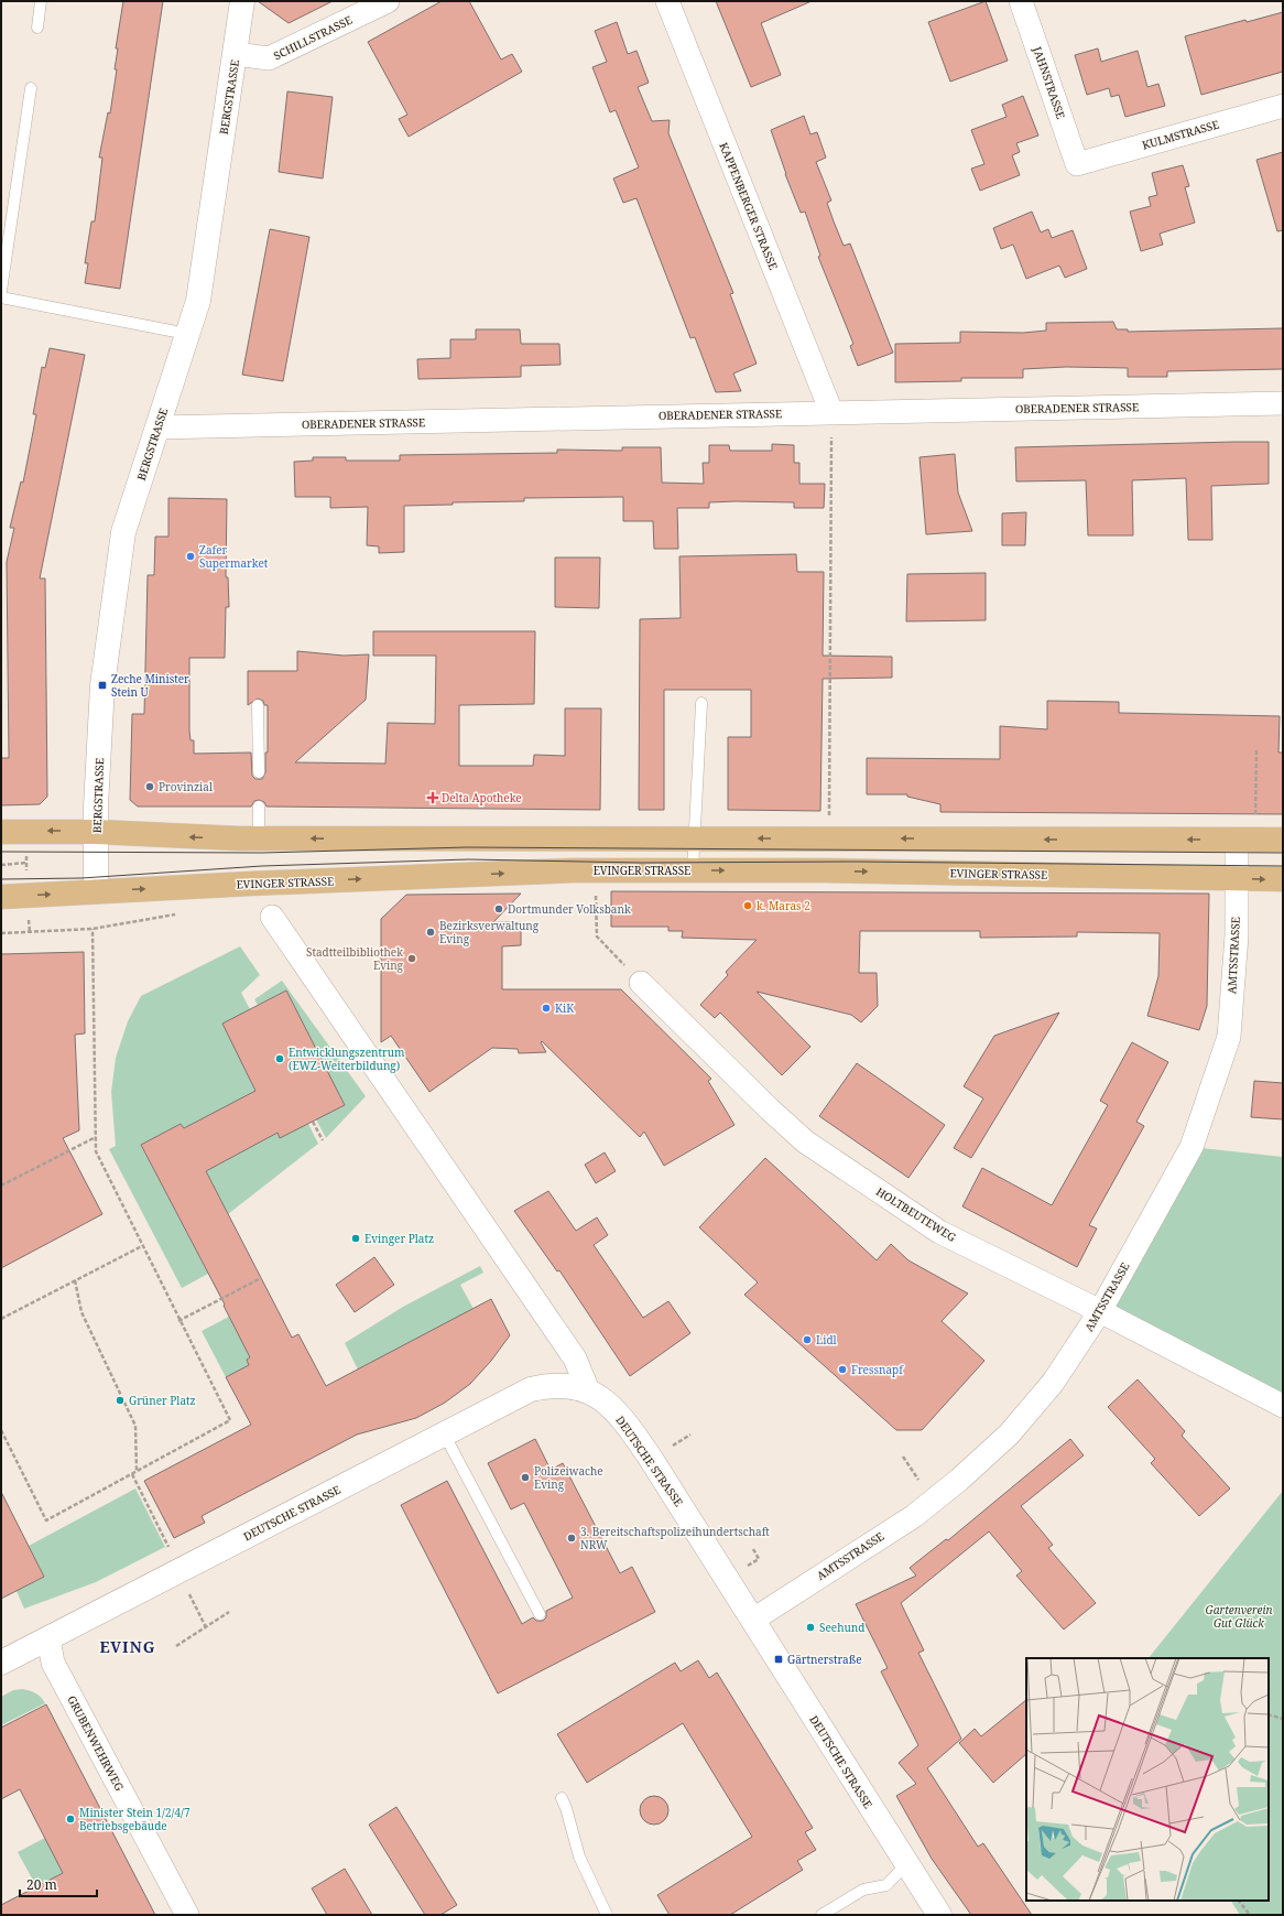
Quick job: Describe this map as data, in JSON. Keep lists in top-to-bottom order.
{
  "streets": {
    "main road": ["EVINGER STRASSE"],
    "street": [
      "SCHILLSTRASSE",
      "JAHNSTRASSE",
      "BERGSTRASSE",
      "KULMSTRASSE",
      "KAPPENBERGER STRASSE",
      "OBERADENER STRASSE",
      "AMTSSTRASSE",
      "HOLTBEUTEWEG",
      "DEUTSCHE STRASSE",
      "GRUBENWEHRWEG"
    ]
  },
  "crossings": [
    ["SCHILLSTRASSE", "BERGSTRASSE"],
    ["JAHNSTRASSE", "KULMSTRASSE"],
    ["BERGSTRASSE", "OBERADENER STRASSE"],
    ["BERGSTRASSE", "EVINGER STRASSE"],
    ["KAPPENBERGER STRASSE", "OBERADENER STRASSE"],
    ["EVINGER STRASSE", "AMTSSTRASSE"],
    ["AMTSSTRASSE", "HOLTBEUTEWEG"],
    ["AMTSSTRASSE", "DEUTSCHE STRASSE"],
    ["DEUTSCHE STRASSE", "GRUBENWEHRWEG"]
  ],
  "districts": ["EVING"],
  "parks": ["Gartenverein Gut Glück"],
  "places": {
    "other": [
      "Zafer Supermarket",
      "Provinzial",
      "k. Maras 2",
      "Dortmunder Volksbank",
      "Bezirksverwaltung Eving",
      "Stadtteilbibliothek Eving",
      "KiK",
      "Entwicklungszentrum (EWZ-Weiterbildung)",
      "Evinger Platz",
      "Lidl",
      "Fressnapf",
      "Grüner Platz",
      "Polizeiwache Eving",
      "3. Bereitschaftspolizeihundertschaft NRW",
      "Seehund",
      "Minister Stein 1/2/4/7 Betriebsgebäude"
    ],
    "transit": ["Zeche Minister Stein U", "Gärtnerstraße"],
    "health": ["Delta Apotheke"]
  },
  "scale_bar": "20 m"
}
